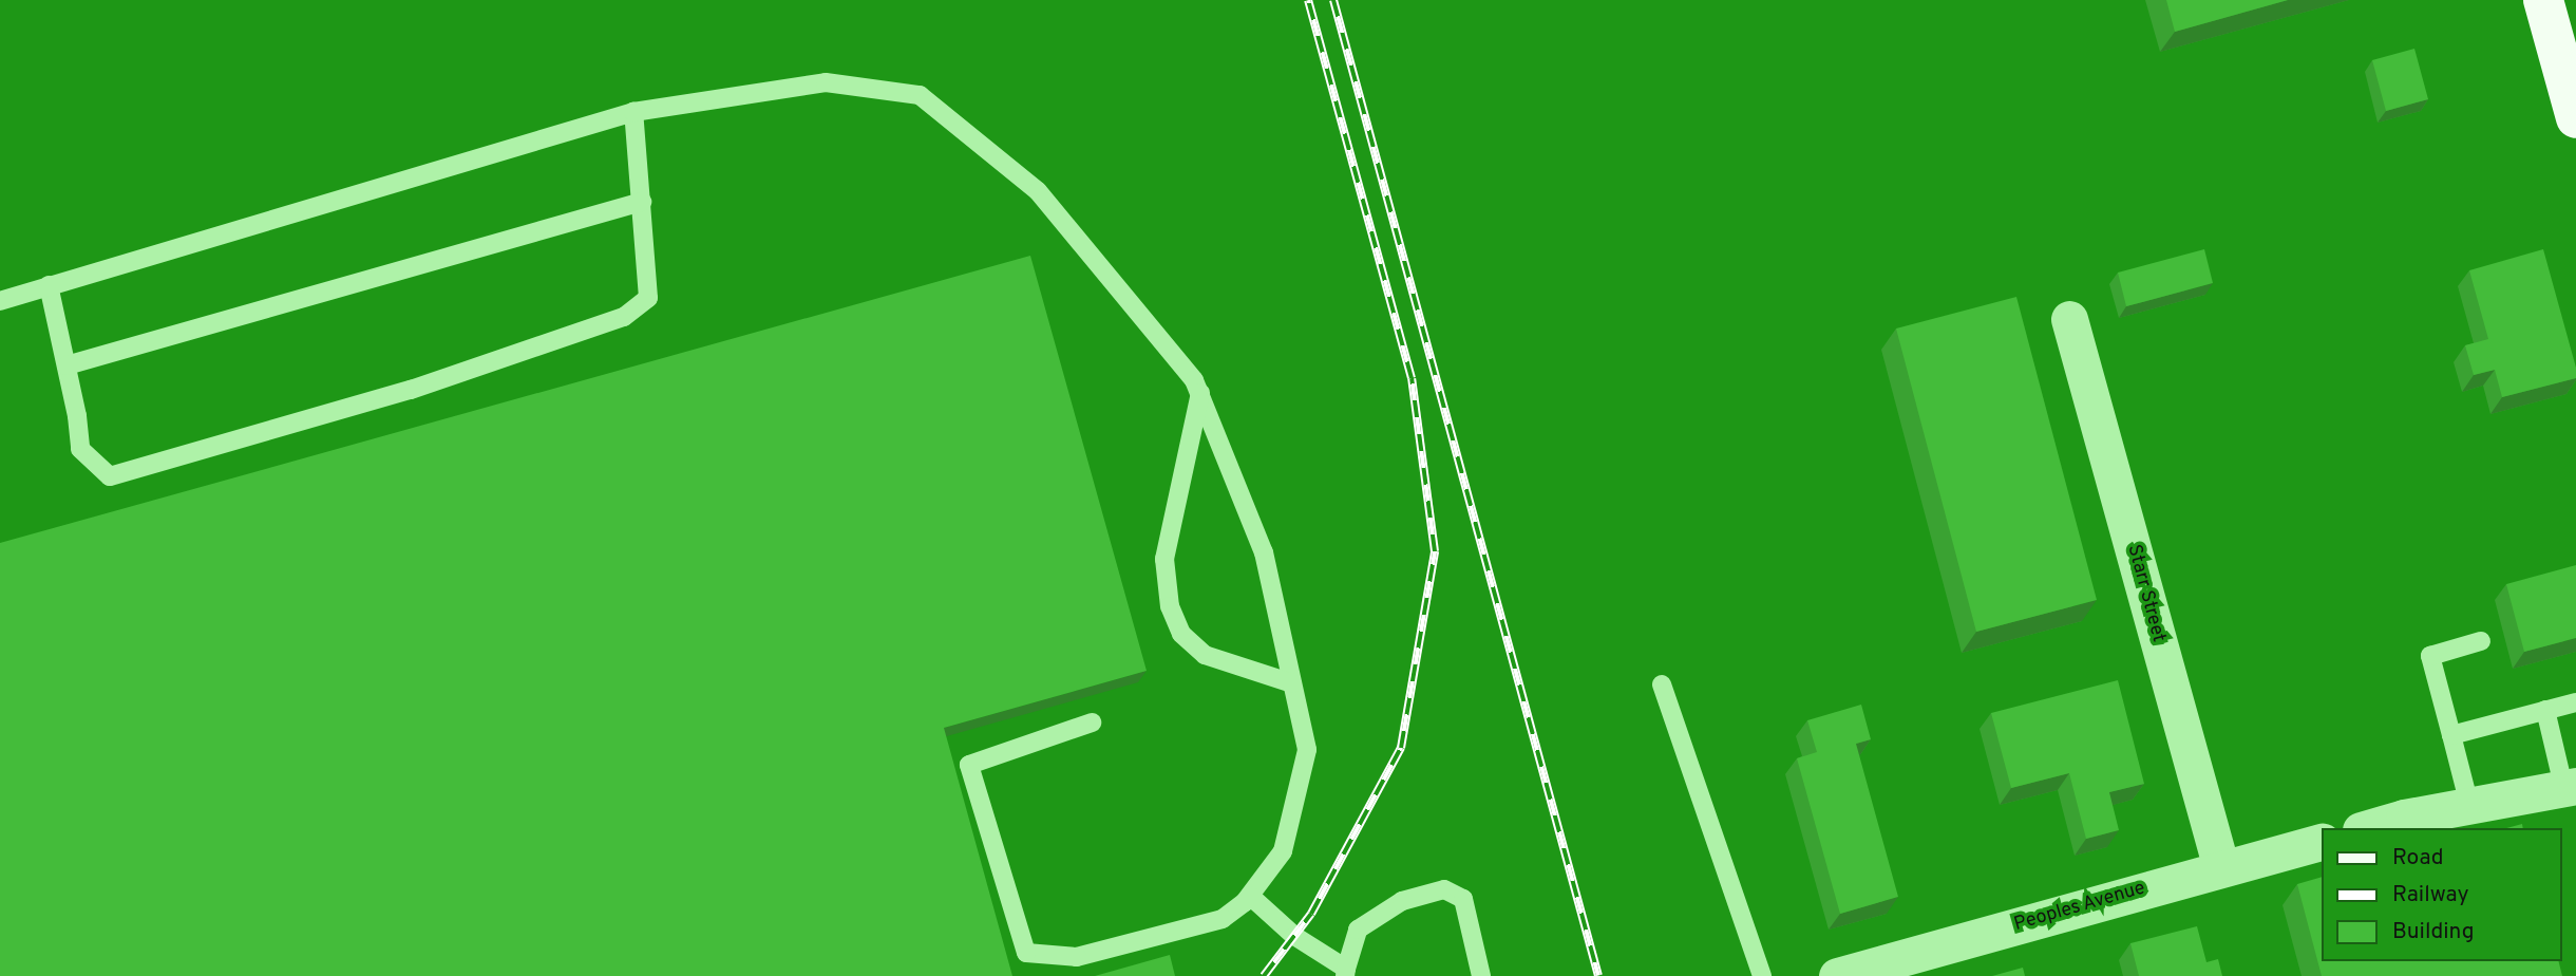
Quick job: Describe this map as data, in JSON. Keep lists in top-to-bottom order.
{
  "streets": {
    "street": ["Starr Street", "Peoples Avenue"]
  },
  "crossings": [
    ["Starr Street", "Peoples Avenue"]
  ],
  "legend": ["Road", "Railway", "Building"]
}
